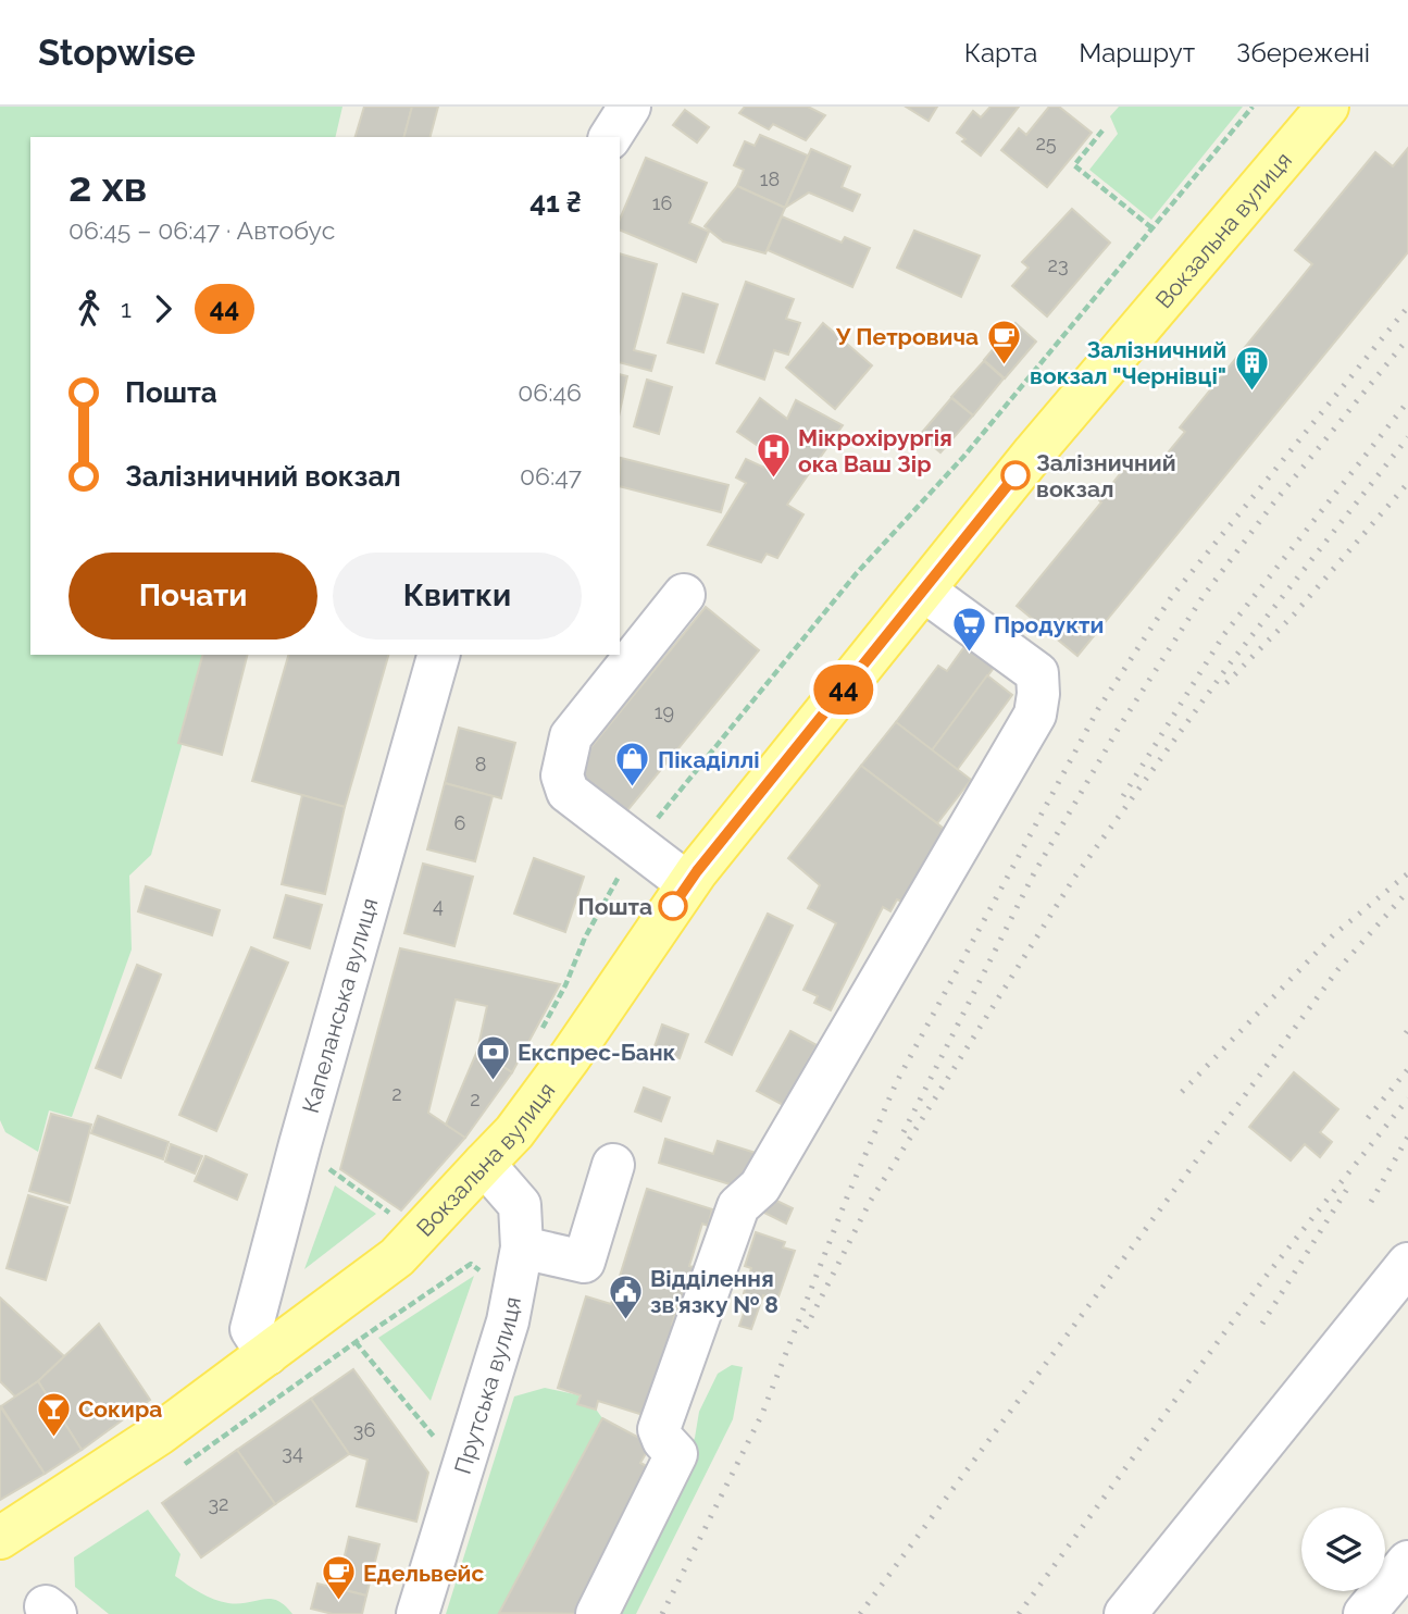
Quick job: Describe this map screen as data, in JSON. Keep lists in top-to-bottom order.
{
  "streets": {
    "main road": ["Вокзальна вулиця"],
    "street": ["Капеланська вулиця", "Прутська вулиця"]
  },
  "crossings": [
    ["Вокзальна вулиця", "Капеланська вулиця"],
    ["Вокзальна вулиця", "Прутська вулиця"]
  ],
  "places": {
    "cafe": ["У Петровича", "Едельвейс"],
    "building": ["Залізничний вокзал \"Чернівці\""],
    "other": ["Залізничний вокзал", "Пошта"],
    "hospital": ["Мікрохірургія ока Ваш Зір"],
    "supermarket": ["Продукти"],
    "shop": ["Пікаділлі"],
    "bank": ["Eкспрес-Банк"],
    "public building": ["Відділення зв'язку № 8"],
    "bar": ["Сокира"]
  },
  "lines": ["bus line 44"],
  "house_numbers": [
    "25",
    "18",
    "16",
    "23",
    "19",
    "8",
    "6",
    "4",
    "2",
    "2",
    "36",
    "34",
    "32"
  ],
  "page": {
    "header": "Stopwise",
    "nav": ["Карта", "Маршрут", "Збережені"],
    "on_map": "44",
    "heading": ["2 хв", "06:45 – 06:47 · Автобус", "41 ₴"],
    "legs": ["1", "44"],
    "list": [
      {
        "name": "Пошта",
        "value": "06:46"
      },
      {
        "name": "Залізничний вокзал",
        "value": "06:47"
      }
    ],
    "buttons": ["Почати", "Квитки"]
  }
}
